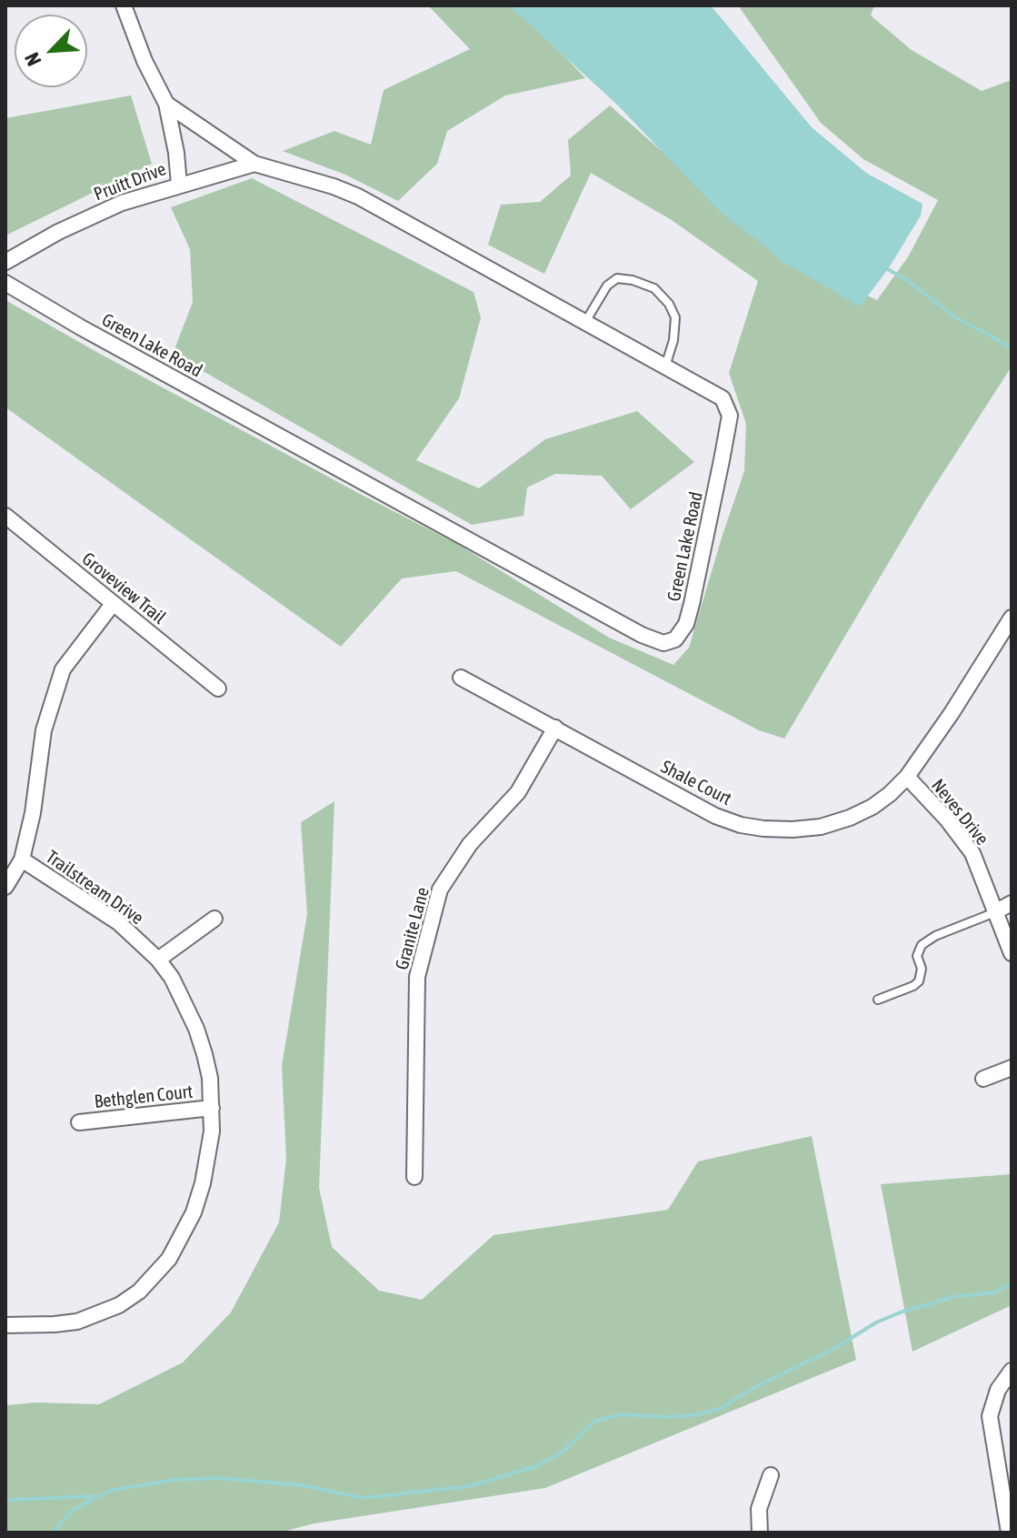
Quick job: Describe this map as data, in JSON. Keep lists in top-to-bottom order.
{
  "streets": {
    "street": [
      "Pruitt Drive",
      "Green Lake Road",
      "Groveview Trail",
      "Shale Court",
      "Neves Drive",
      "Trailstream Drive",
      "Granite Lane",
      "Bethglen Court"
    ]
  },
  "crossings": [
    ["Pruitt Drive", "Green Lake Road"],
    ["Shale Court", "Neves Drive"],
    ["Shale Court", "Granite Lane"],
    ["Trailstream Drive", "Bethglen Court"]
  ],
  "north": "bottom left"
}
